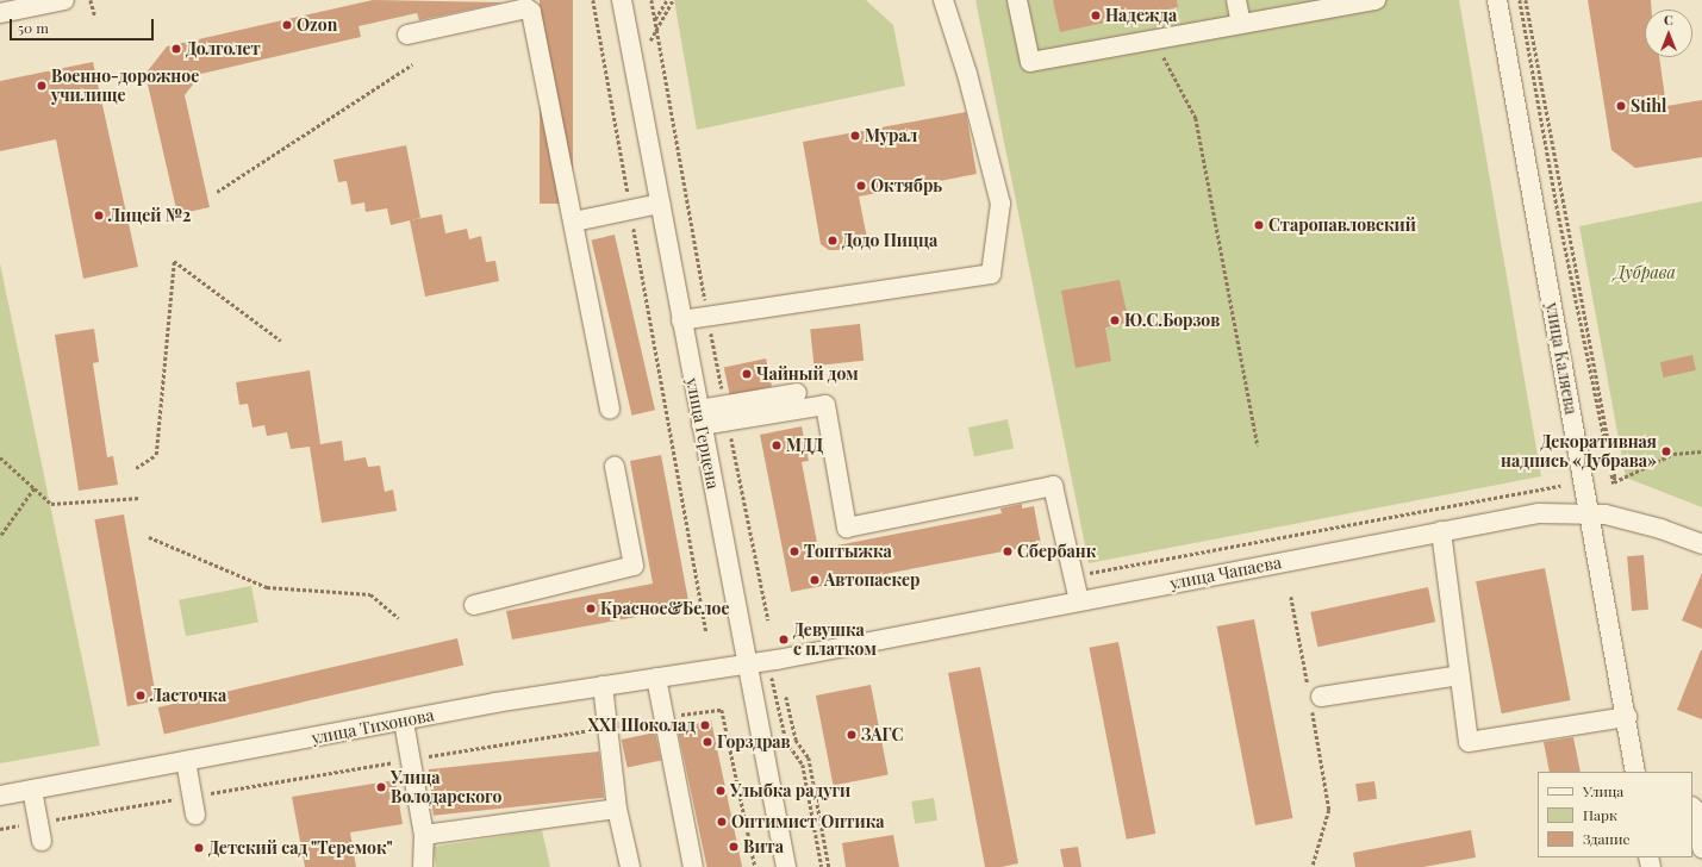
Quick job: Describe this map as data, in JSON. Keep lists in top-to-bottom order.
{
  "streets": {
    "street": [
      "улица Каляева",
      "улица Герцена",
      "улица Чапаева",
      "улица Тихонова"
    ]
  },
  "crossings": [
    ["улица Каляева", "улица Чапаева"],
    ["улица Герцена", "улица Чапаева"],
    ["улица Герцена", "улица Тихонова"],
    ["улица Чапаева", "улица Тихонова"]
  ],
  "parks": ["Дубрава"],
  "places": [
    "Надежда",
    "Ozon",
    "Долголет",
    "Военно-дорожное училище",
    "Stihl",
    "Мурал",
    "Октябрь",
    "Лицей №2",
    "Старопавловский",
    "Додо Пицца",
    "Ю.С.Борзов",
    "Чайный дом",
    "МДД",
    "Декоративная надпись «Дубрава»",
    "Топтыжка",
    "Сбербанк",
    "Автопаскер",
    "Красное&Белое",
    "Девушка с платком",
    "Ласточка",
    "XXI Шоколад",
    "ЗАГС",
    "Горздрав",
    "Улица Володарского",
    "Улыбка радуги",
    "Оптимист Оптика",
    "Вита",
    "Детский сад \"Теремок\""
  ],
  "legend": ["Улица", "Парк", "Здание"],
  "scale_bar": "50 m",
  "north": "top"
}
